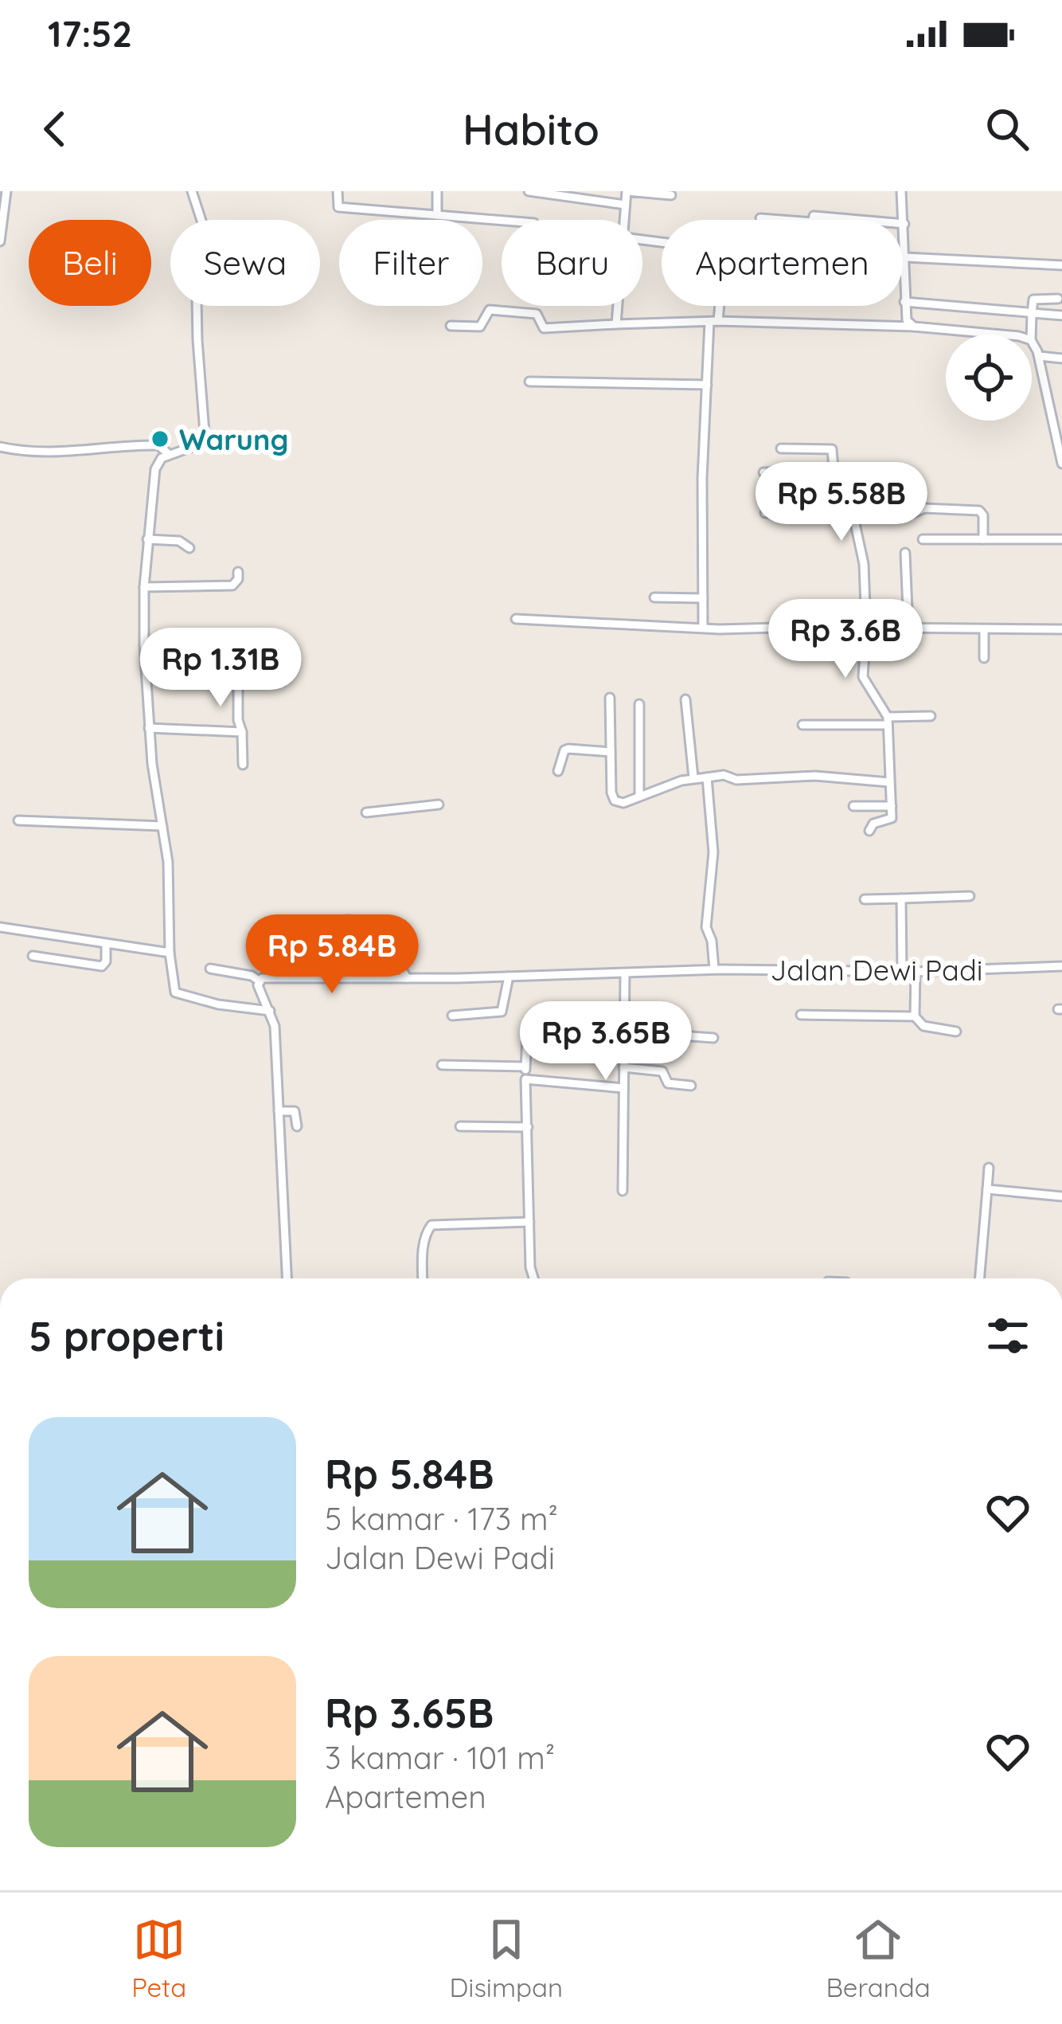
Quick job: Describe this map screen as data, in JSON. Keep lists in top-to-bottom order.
{
  "streets": {
    "street": ["Jalan Dewi Padi"]
  },
  "places": ["Warung"],
  "page": {
    "status": "17:52",
    "header": "Habito",
    "chip": [
      "Beli",
      "Sewa",
      "Filter",
      "Baru",
      "Apartemen"
    ],
    "price": [
      "Rp 5.58B",
      "Rp 3.6B",
      "Rp 1.31B",
      "Rp 5.84B",
      "Rp 3.65B"
    ],
    "heading": "5 properti",
    "list": [
      {
        "name": "Rp 5.84B",
        "note": "5 kamar · 173 m² · Jalan Dewi Padi"
      },
      {
        "name": "Rp 3.65B",
        "note": "3 kamar · 101 m² · Apartemen"
      }
    ],
    "tabs": ["Peta", "Disimpan", "Beranda"]
  }
}
